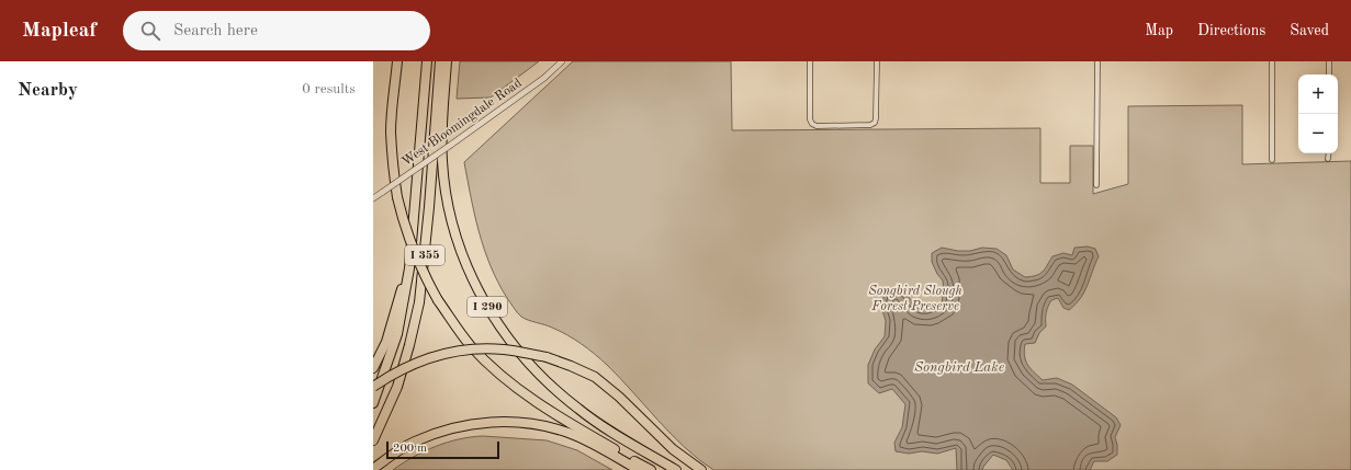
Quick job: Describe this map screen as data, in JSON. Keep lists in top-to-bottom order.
{
  "streets": {
    "highway": ["I 355", "I 290"],
    "street": ["West Bloomingdale Road"]
  },
  "water": ["Songbird Lake"],
  "parks": ["Songbird Slough Forest Preserve"],
  "scale_bar": "200 m",
  "page": {
    "header": "Mapleaf",
    "search": "Search here",
    "nav": ["Map", "Directions", "Saved"],
    "heading": ["Nearby", "0 results"],
    "map_buttons": ["+", "−"],
    "scale": "200 m"
  }
}
